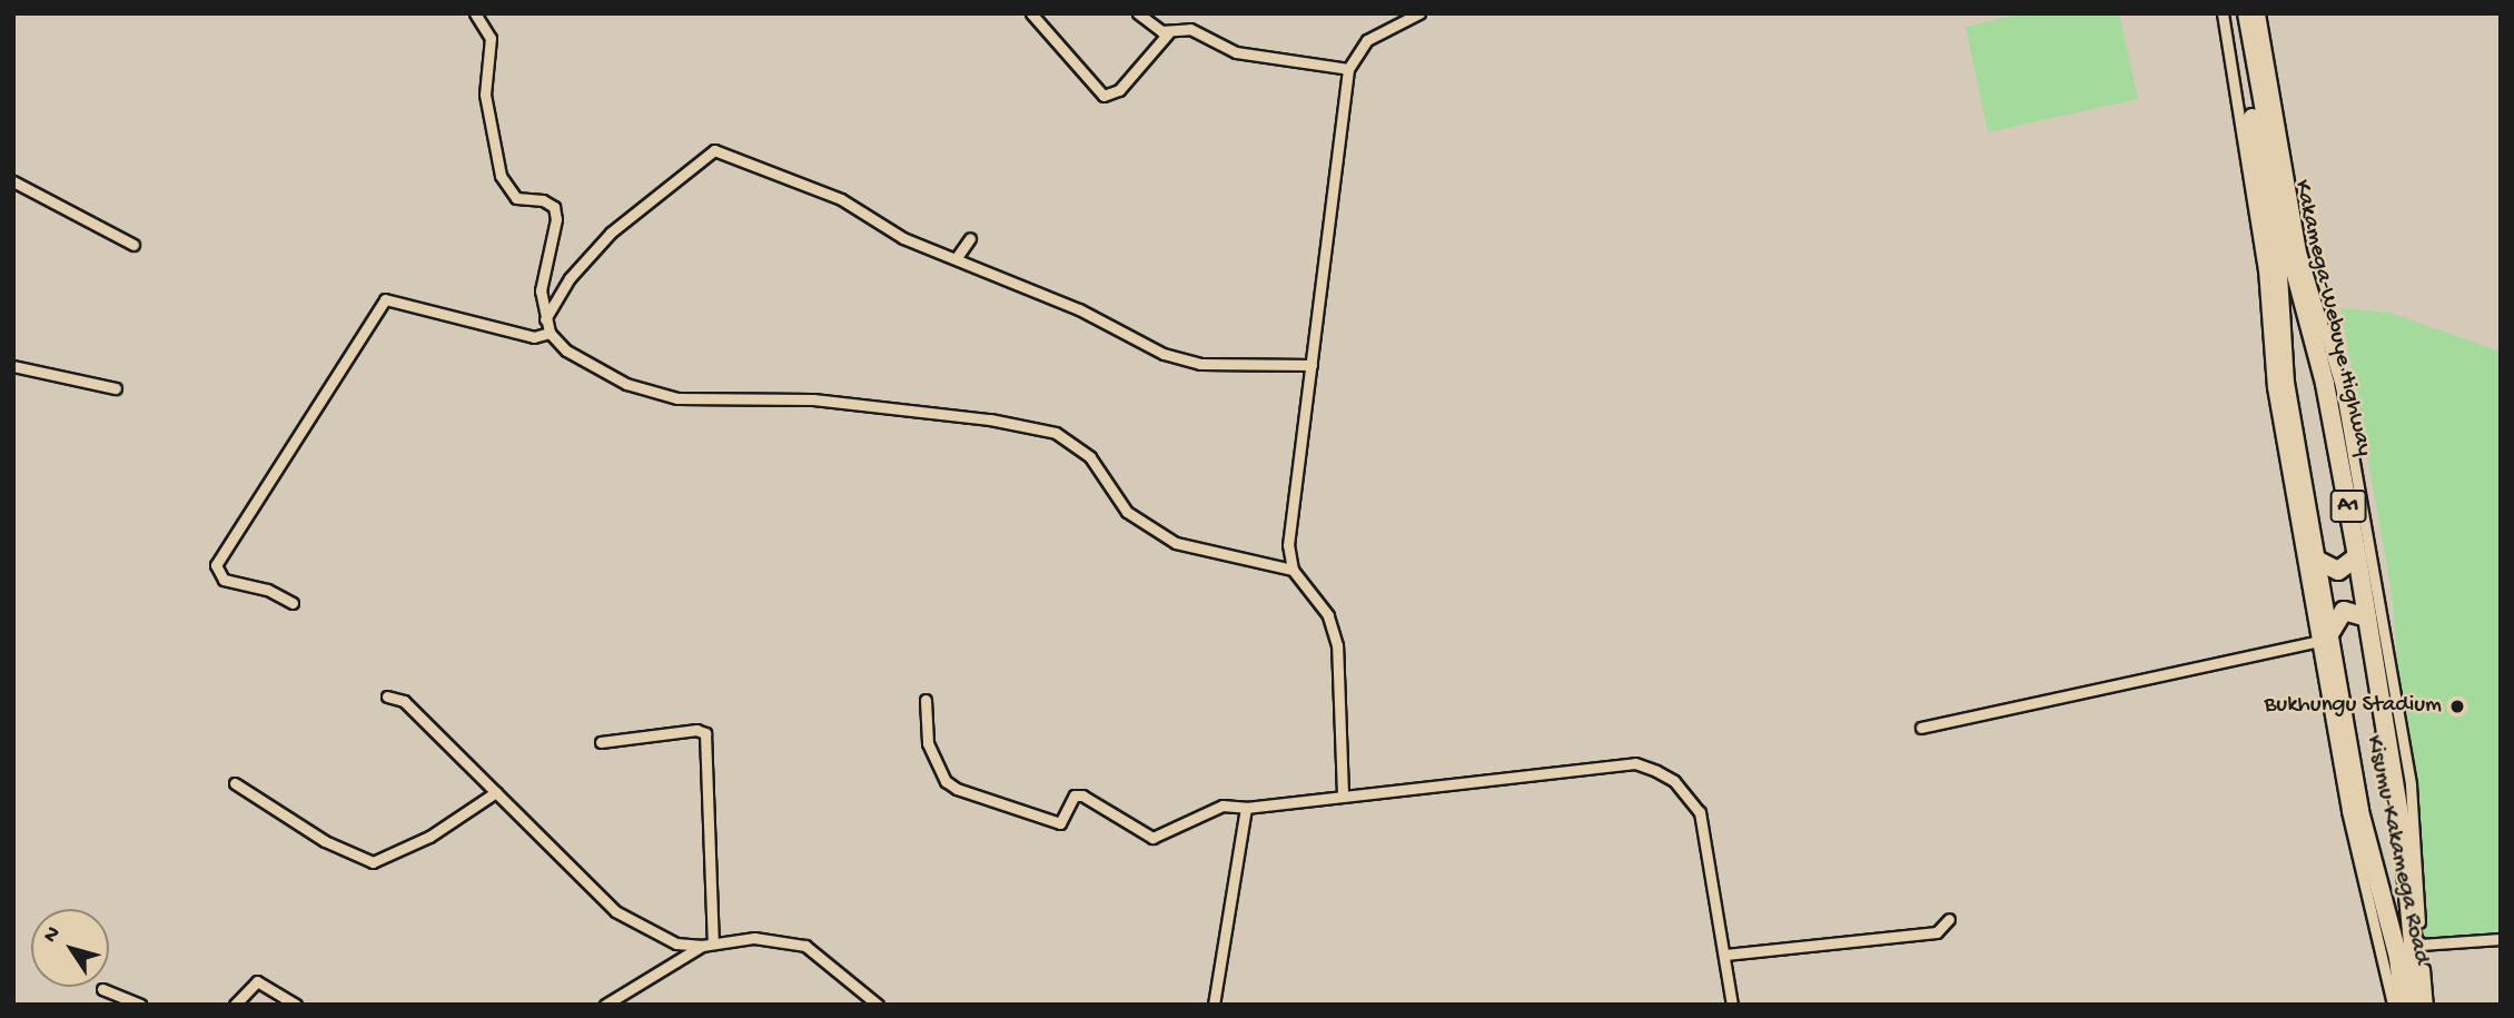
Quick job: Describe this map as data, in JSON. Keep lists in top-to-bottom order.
{
  "streets": {
    "highway": ["Kakamega-Webuye Highway", "A1", "Kisumu-Kakamega Road"]
  },
  "places": ["Bukhungu Stadium"],
  "north": "top left"
}
